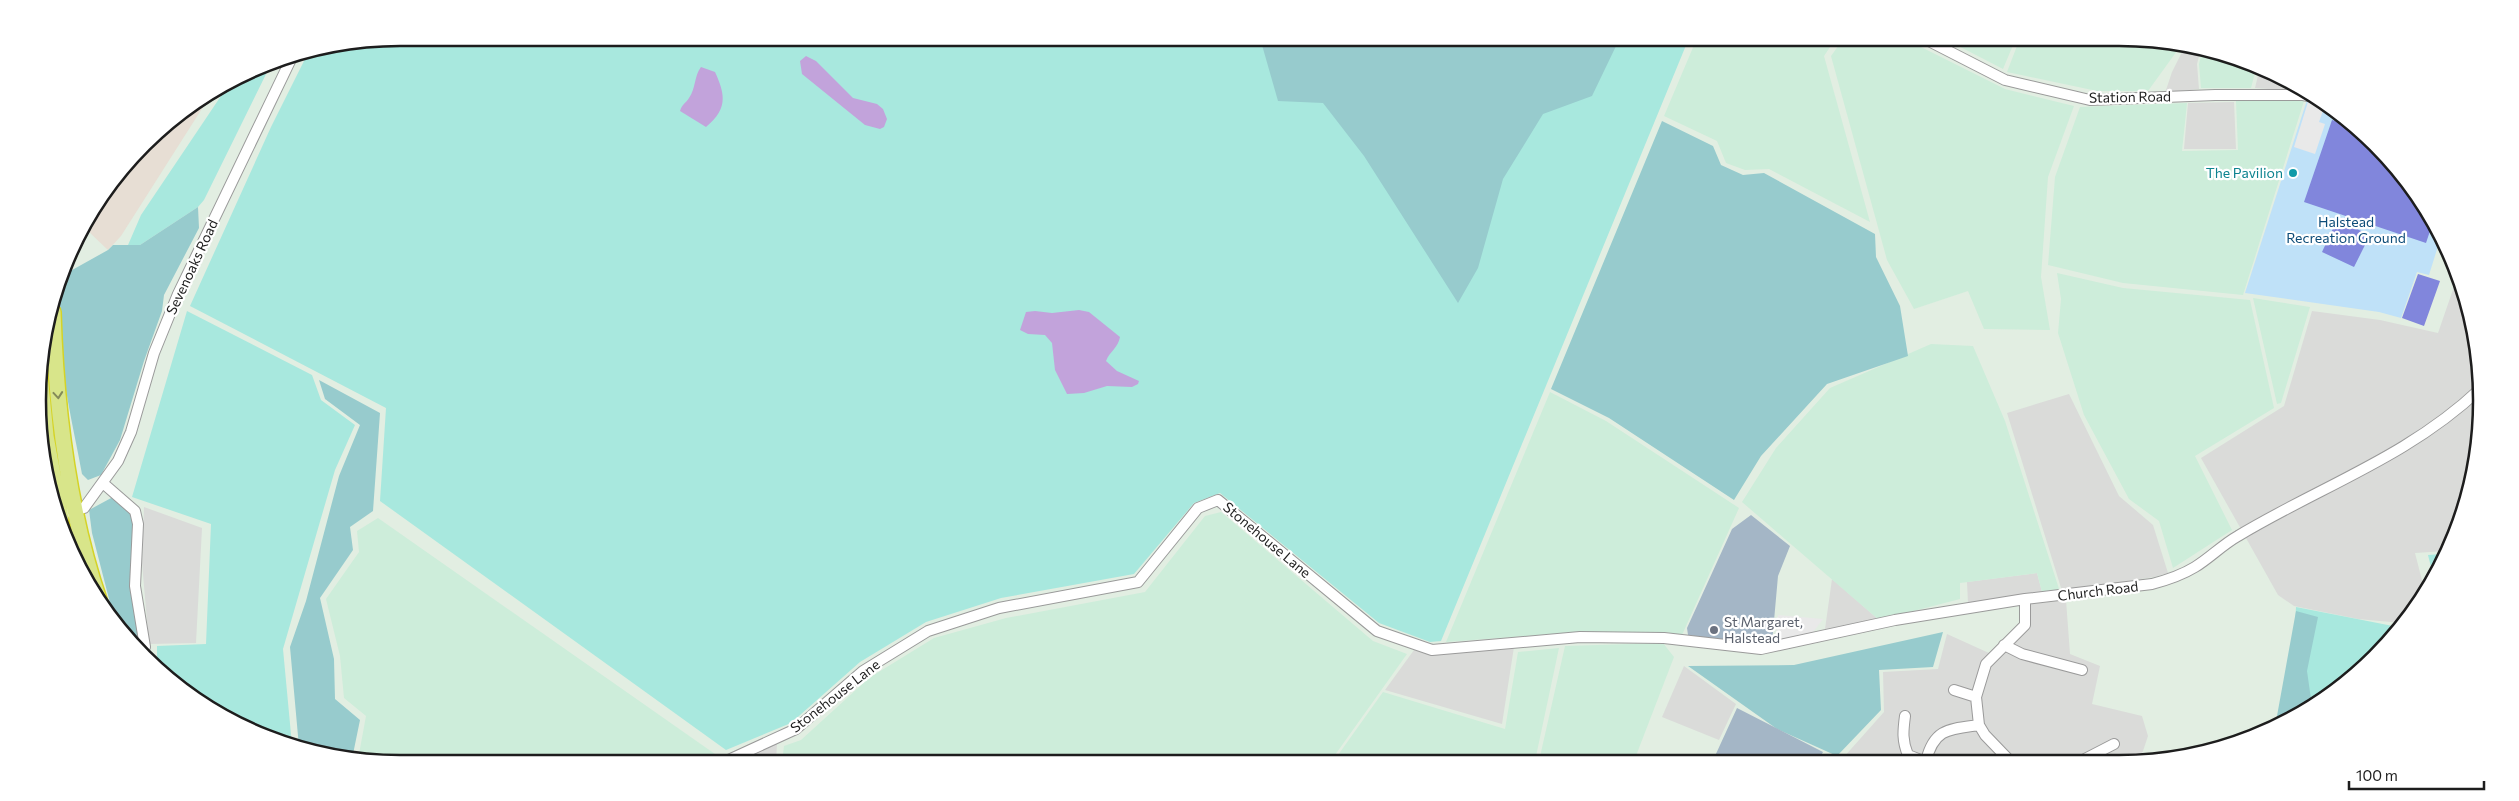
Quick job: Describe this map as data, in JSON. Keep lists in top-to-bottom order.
{
  "streets": {
    "street": [
      "Station Road",
      "Sevenoaks Road",
      "Stonehouse Lane",
      "Church Road"
    ]
  },
  "crossings": [
    ["Stonehouse Lane", "Church Road"]
  ],
  "parks": ["Halstead Recreation Ground"],
  "places": ["The Pavilion", "St Margaret, Halstead"],
  "scale_bar": "100 m"
}
